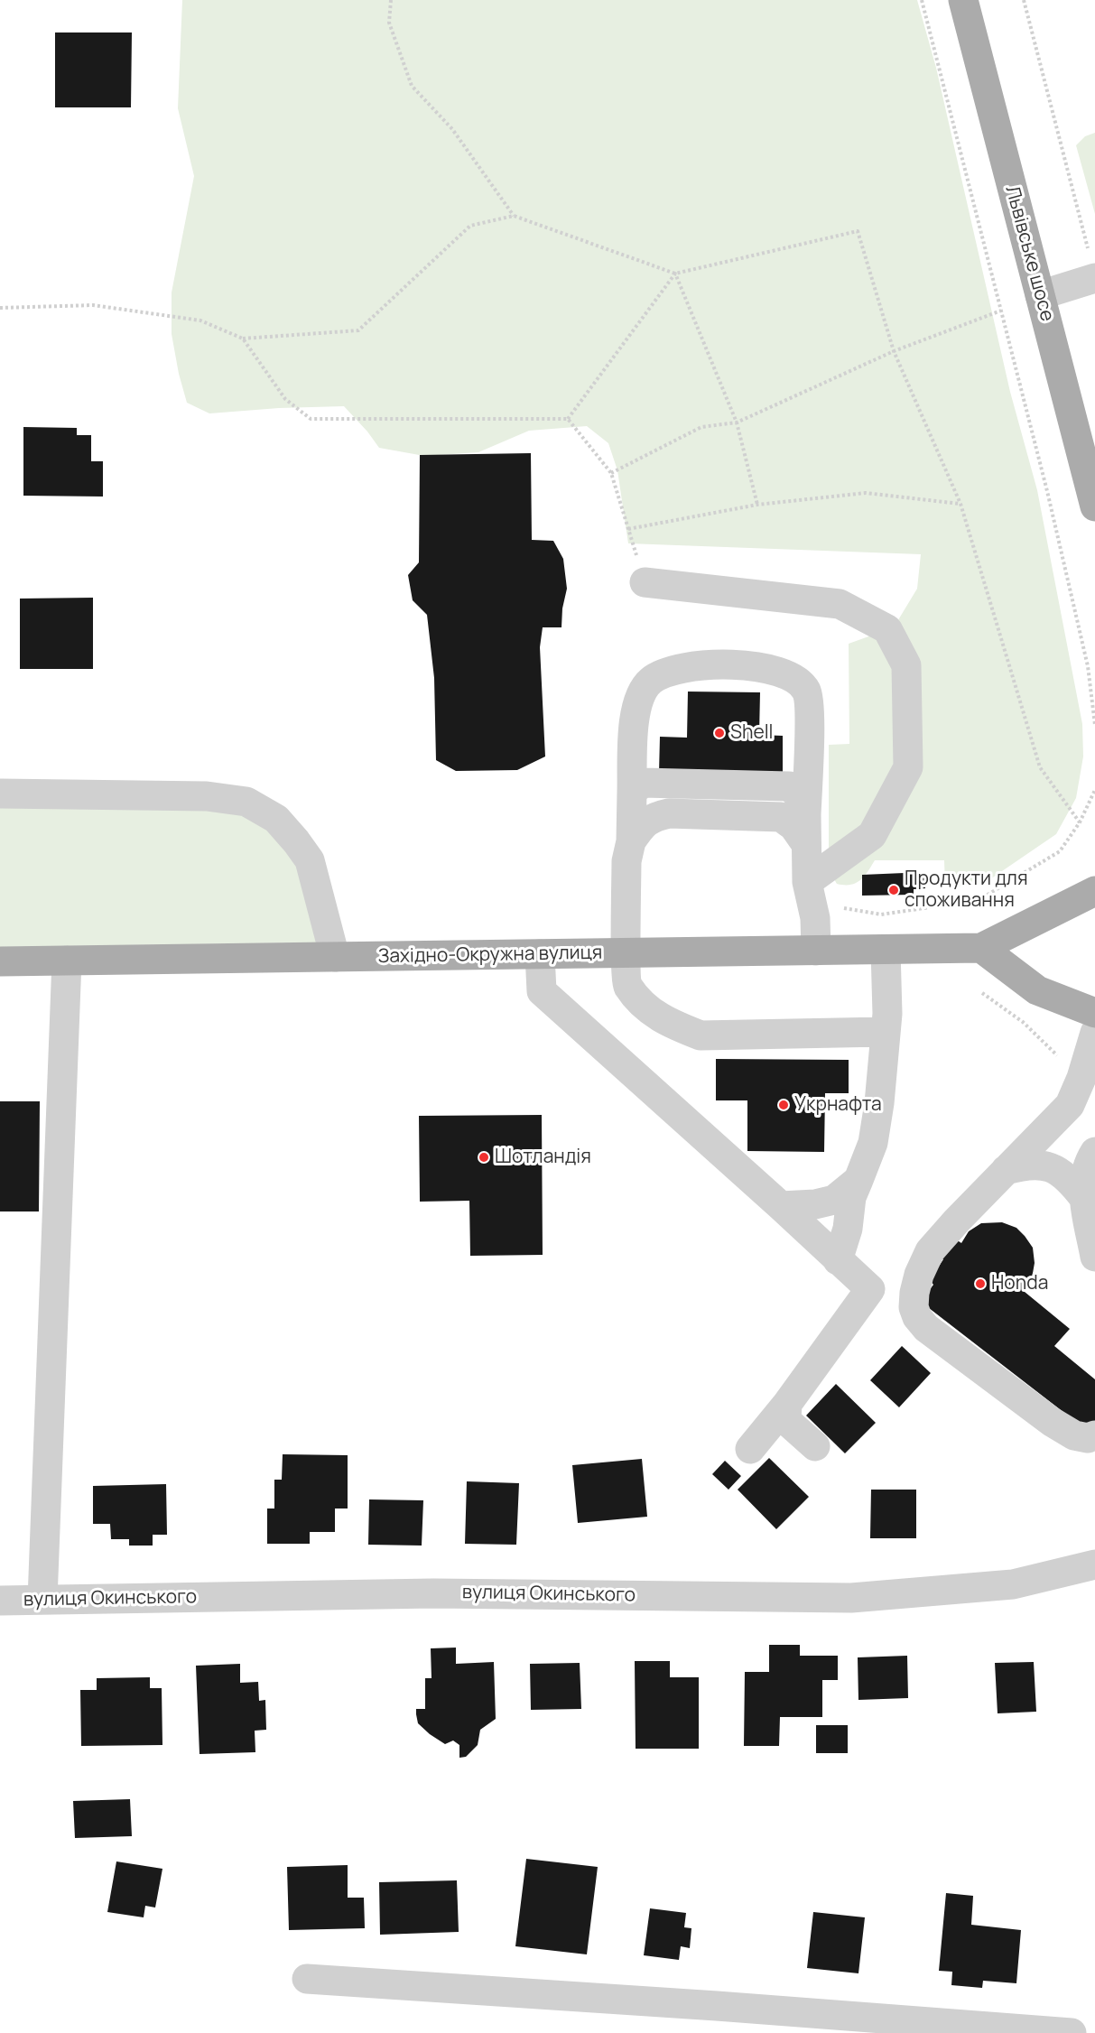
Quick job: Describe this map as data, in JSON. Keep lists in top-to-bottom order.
{
  "streets": {
    "main road": ["Львівське шосе", "Західно-Окружна вулиця"],
    "street": ["вулиця Окинського"]
  },
  "places": [
    "Shell",
    "Продукти для споживання",
    "Укрнафта",
    "Шотландія",
    "Honda"
  ]
}
